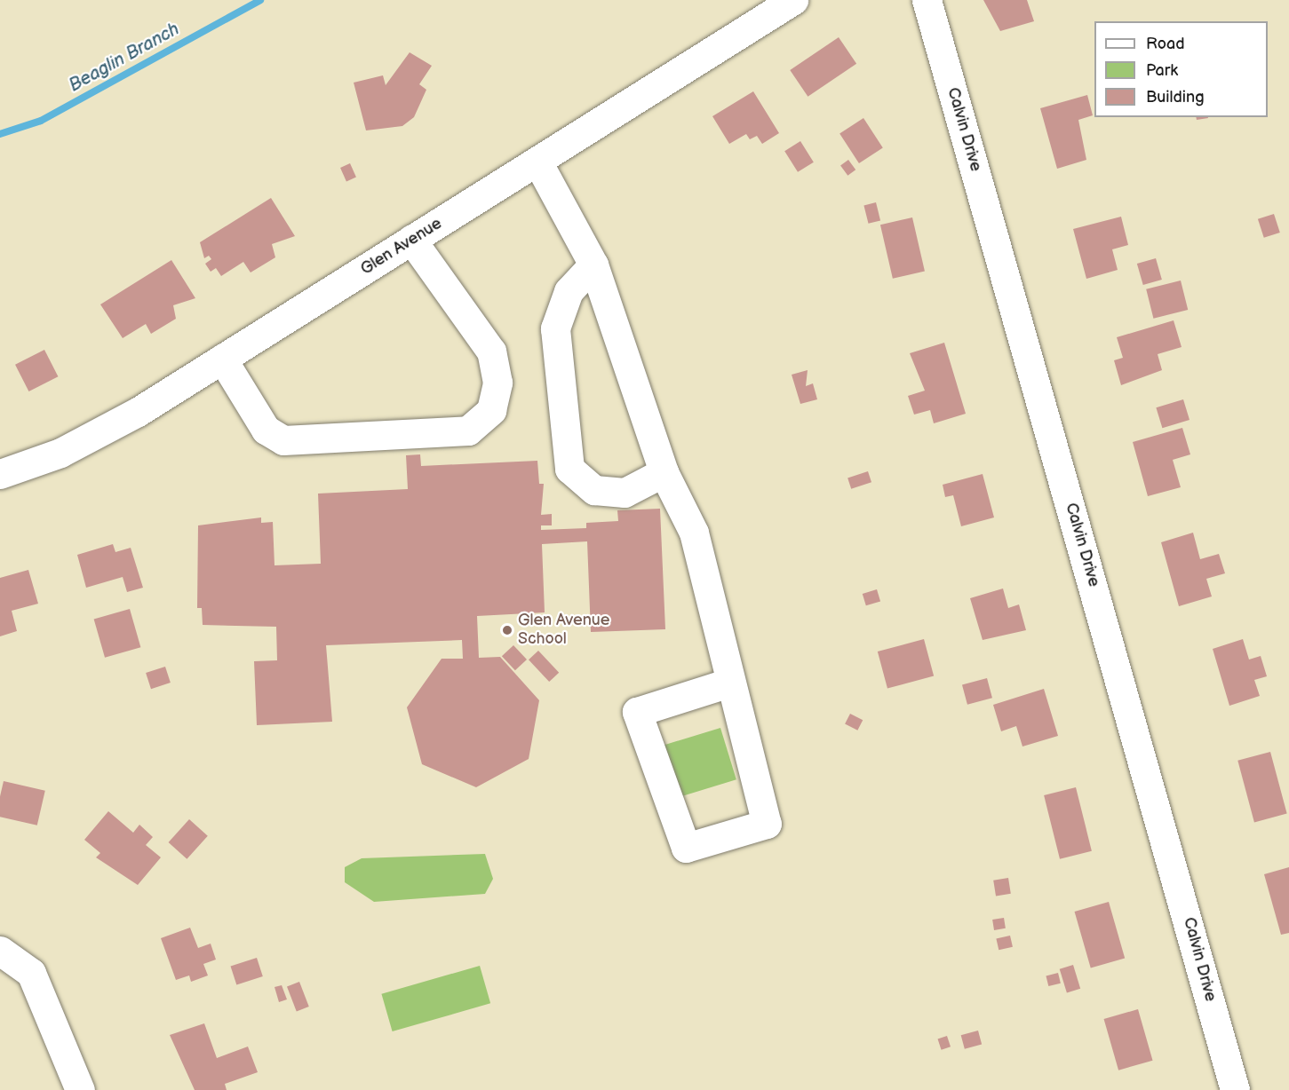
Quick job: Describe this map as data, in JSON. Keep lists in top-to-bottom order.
{
  "streets": {
    "street": ["Calvin Drive", "Glen Avenue"]
  },
  "water": ["Beaglin Branch"],
  "places": ["Glen Avenue School"],
  "legend": ["Road", "Park", "Building"]
}
